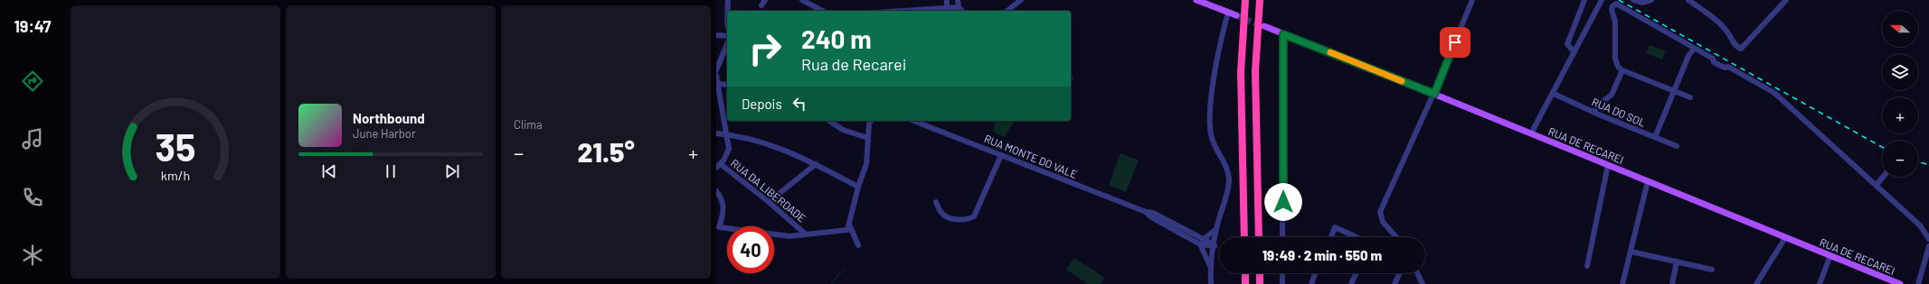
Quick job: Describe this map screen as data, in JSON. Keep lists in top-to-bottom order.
{
  "streets": {
    "main road": ["RUA DE RECAREI"],
    "street": ["RUA DO SOL", "RUA MONTE DO VALE", "RUA DA LIBERDADE"]
  },
  "north": "left",
  "page": {
    "tabs": "19:47",
    "tile": "Clima",
    "map_buttons": ["+", "−"],
    "turn": ["240 m", "Rua de Recarei"],
    "then": "Depois",
    "song": ["Northbound", "June Harbor"],
    "heat": ["−", "21.5°", "+"],
    "limit": "40",
    "trip": "19:49 · 2 min · 550 m",
    "gauge": ["35", "km/h"]
  }
}
